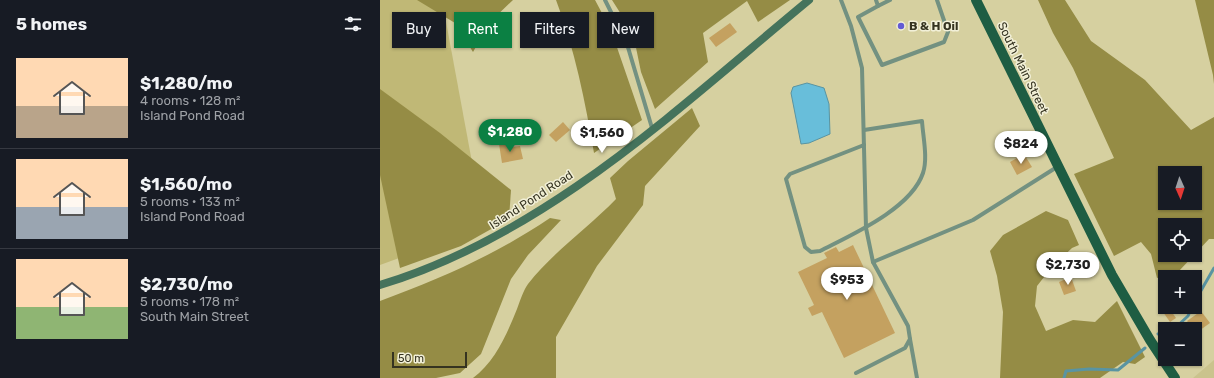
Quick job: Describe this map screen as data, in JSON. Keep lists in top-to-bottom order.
{
  "streets": {
    "main road": ["South Main Street"],
    "street": ["Island Pond Road"]
  },
  "places": ["B & H Oil"],
  "scale_bar": "50 m",
  "north": "bottom",
  "page": {
    "heading": "5 homes",
    "chip": [
      "Buy",
      "Rent",
      "Filters",
      "New"
    ],
    "list": [
      {
        "name": "$1,280/mo",
        "note": "4 rooms · 128 m² · Island Pond Road"
      },
      {
        "name": "$1,560/mo",
        "note": "5 rooms · 133 m² · Island Pond Road"
      },
      {
        "name": "$2,730/mo",
        "note": "5 rooms · 178 m² · South Main Street"
      }
    ],
    "price": [
      "$1,280",
      "$1,560",
      "$824",
      "$2,730",
      "$953"
    ],
    "map_buttons": ["+", "−"],
    "scale": "50 m"
  }
}
